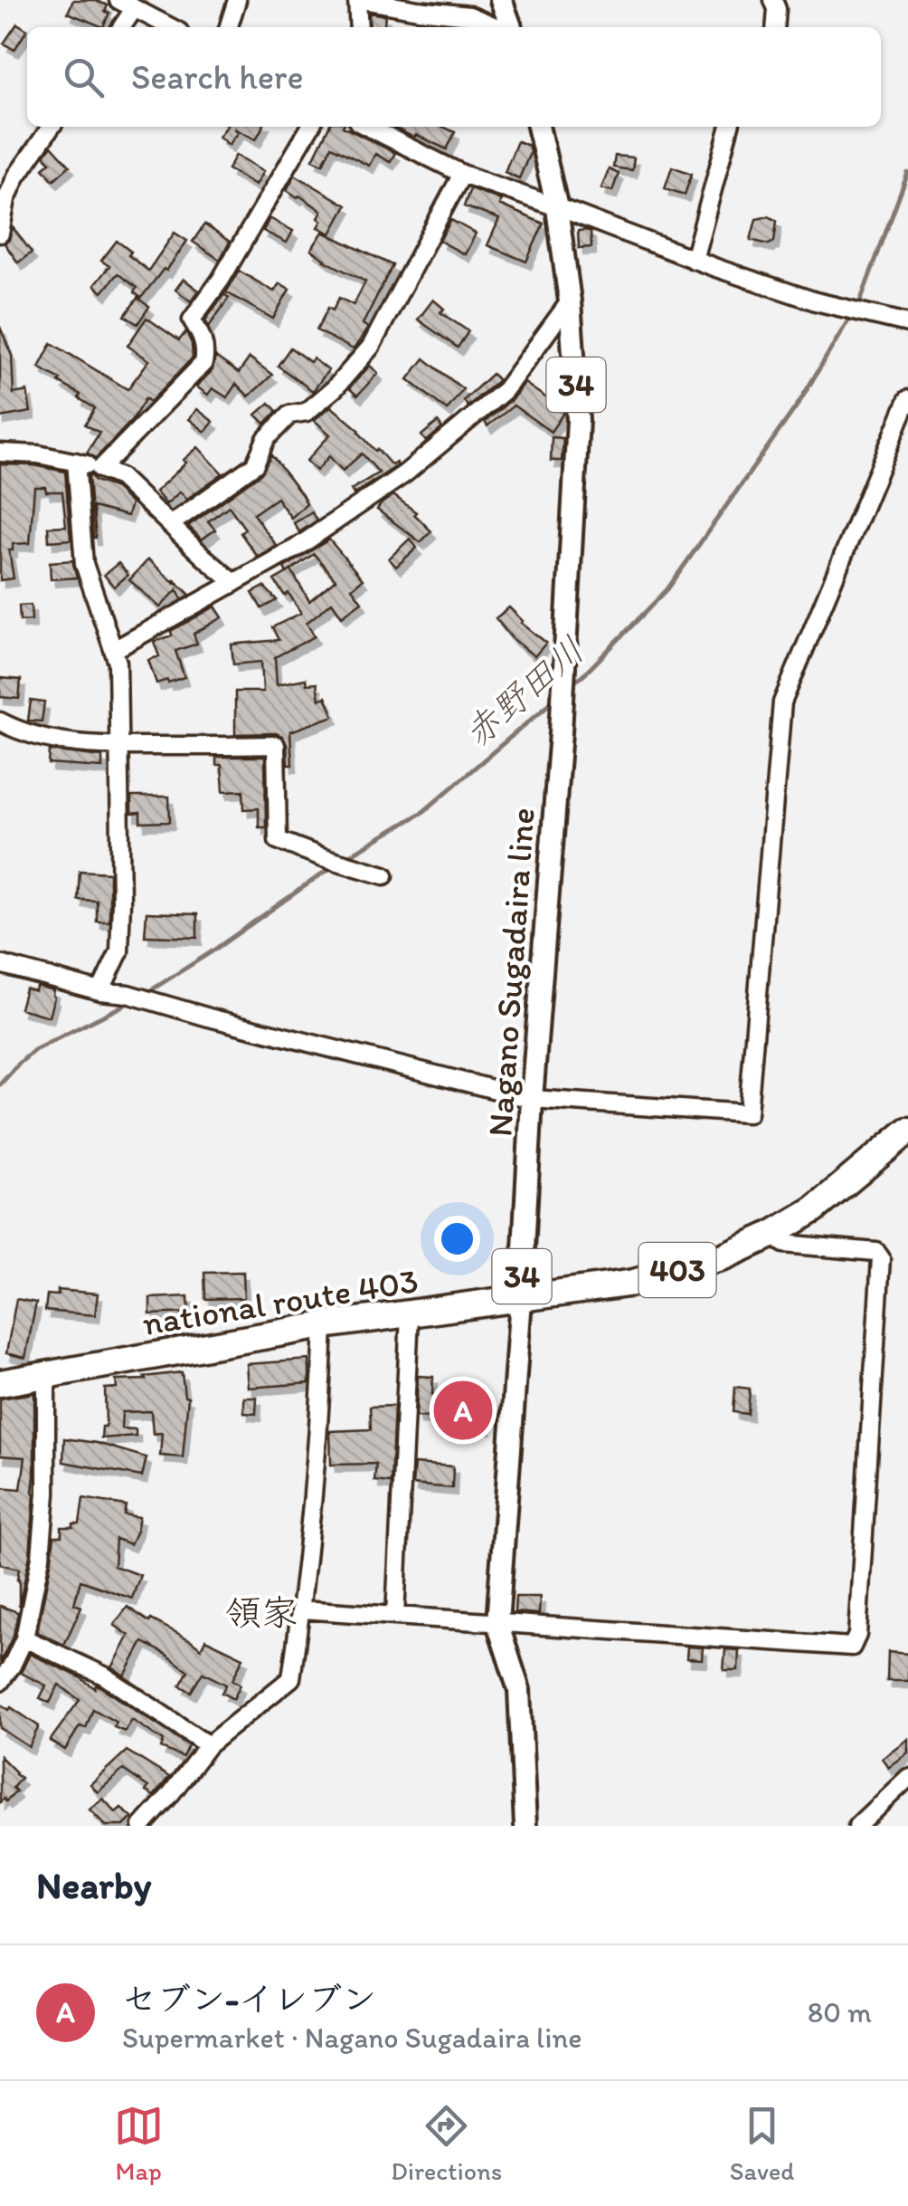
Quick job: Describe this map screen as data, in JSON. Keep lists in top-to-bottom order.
{
  "streets": {
    "highway": ["403", "national route 403"],
    "main road": ["34", "Nagano Sugadaira line"]
  },
  "crossings": [
    ["Nagano Sugadaira line", "national route 403"]
  ],
  "districts": ["領家"],
  "water": ["赤野田川"],
  "page": {
    "search": "Search here",
    "pins": "A",
    "heading": "Nearby",
    "list": [
      {
        "mark": "A",
        "name": "セブン-イレブン",
        "note": "Supermarket · Nagano Sugadaira line",
        "value": "80 m"
      }
    ],
    "nav": ["Map", "Directions", "Saved"]
  }
}
